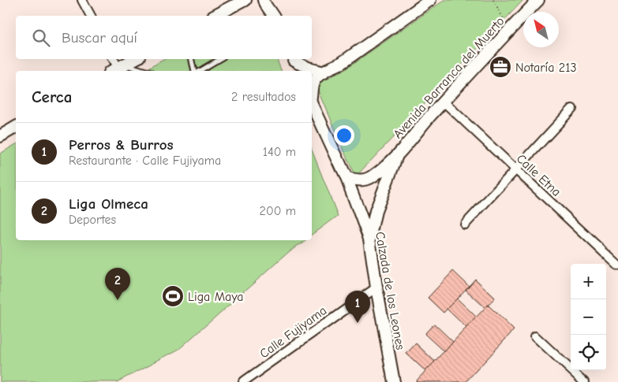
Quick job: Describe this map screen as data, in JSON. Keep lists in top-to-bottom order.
{
  "streets": {
    "main road": ["Avenida Barranca del Muerto", "Calzada de los Leones"],
    "street": ["Calle Etna", "Calle Fujiyama"]
  },
  "crossings": [
    ["Avenida Barranca del Muerto", "Calle Etna"],
    ["Avenida Barranca del Muerto", "Calzada de los Leones"],
    ["Calzada de los Leones", "Calle Fujiyama"]
  ],
  "places": {
    "office": ["Notaría 213"],
    "sports": ["Liga Maya"]
  },
  "north": "top left",
  "page": {
    "search": "Buscar aquí",
    "heading": ["Cerca", "2 resultados"],
    "list": [
      {
        "mark": "1",
        "name": "Perros & Burros",
        "note": "Restaurante · Calle Fujiyama",
        "value": "140 m"
      },
      {
        "mark": "2",
        "name": "Liga Olmeca",
        "note": "Deportes",
        "value": "200 m"
      }
    ],
    "map_buttons": ["+", "−"],
    "pins": ["2", "1"]
  }
}
